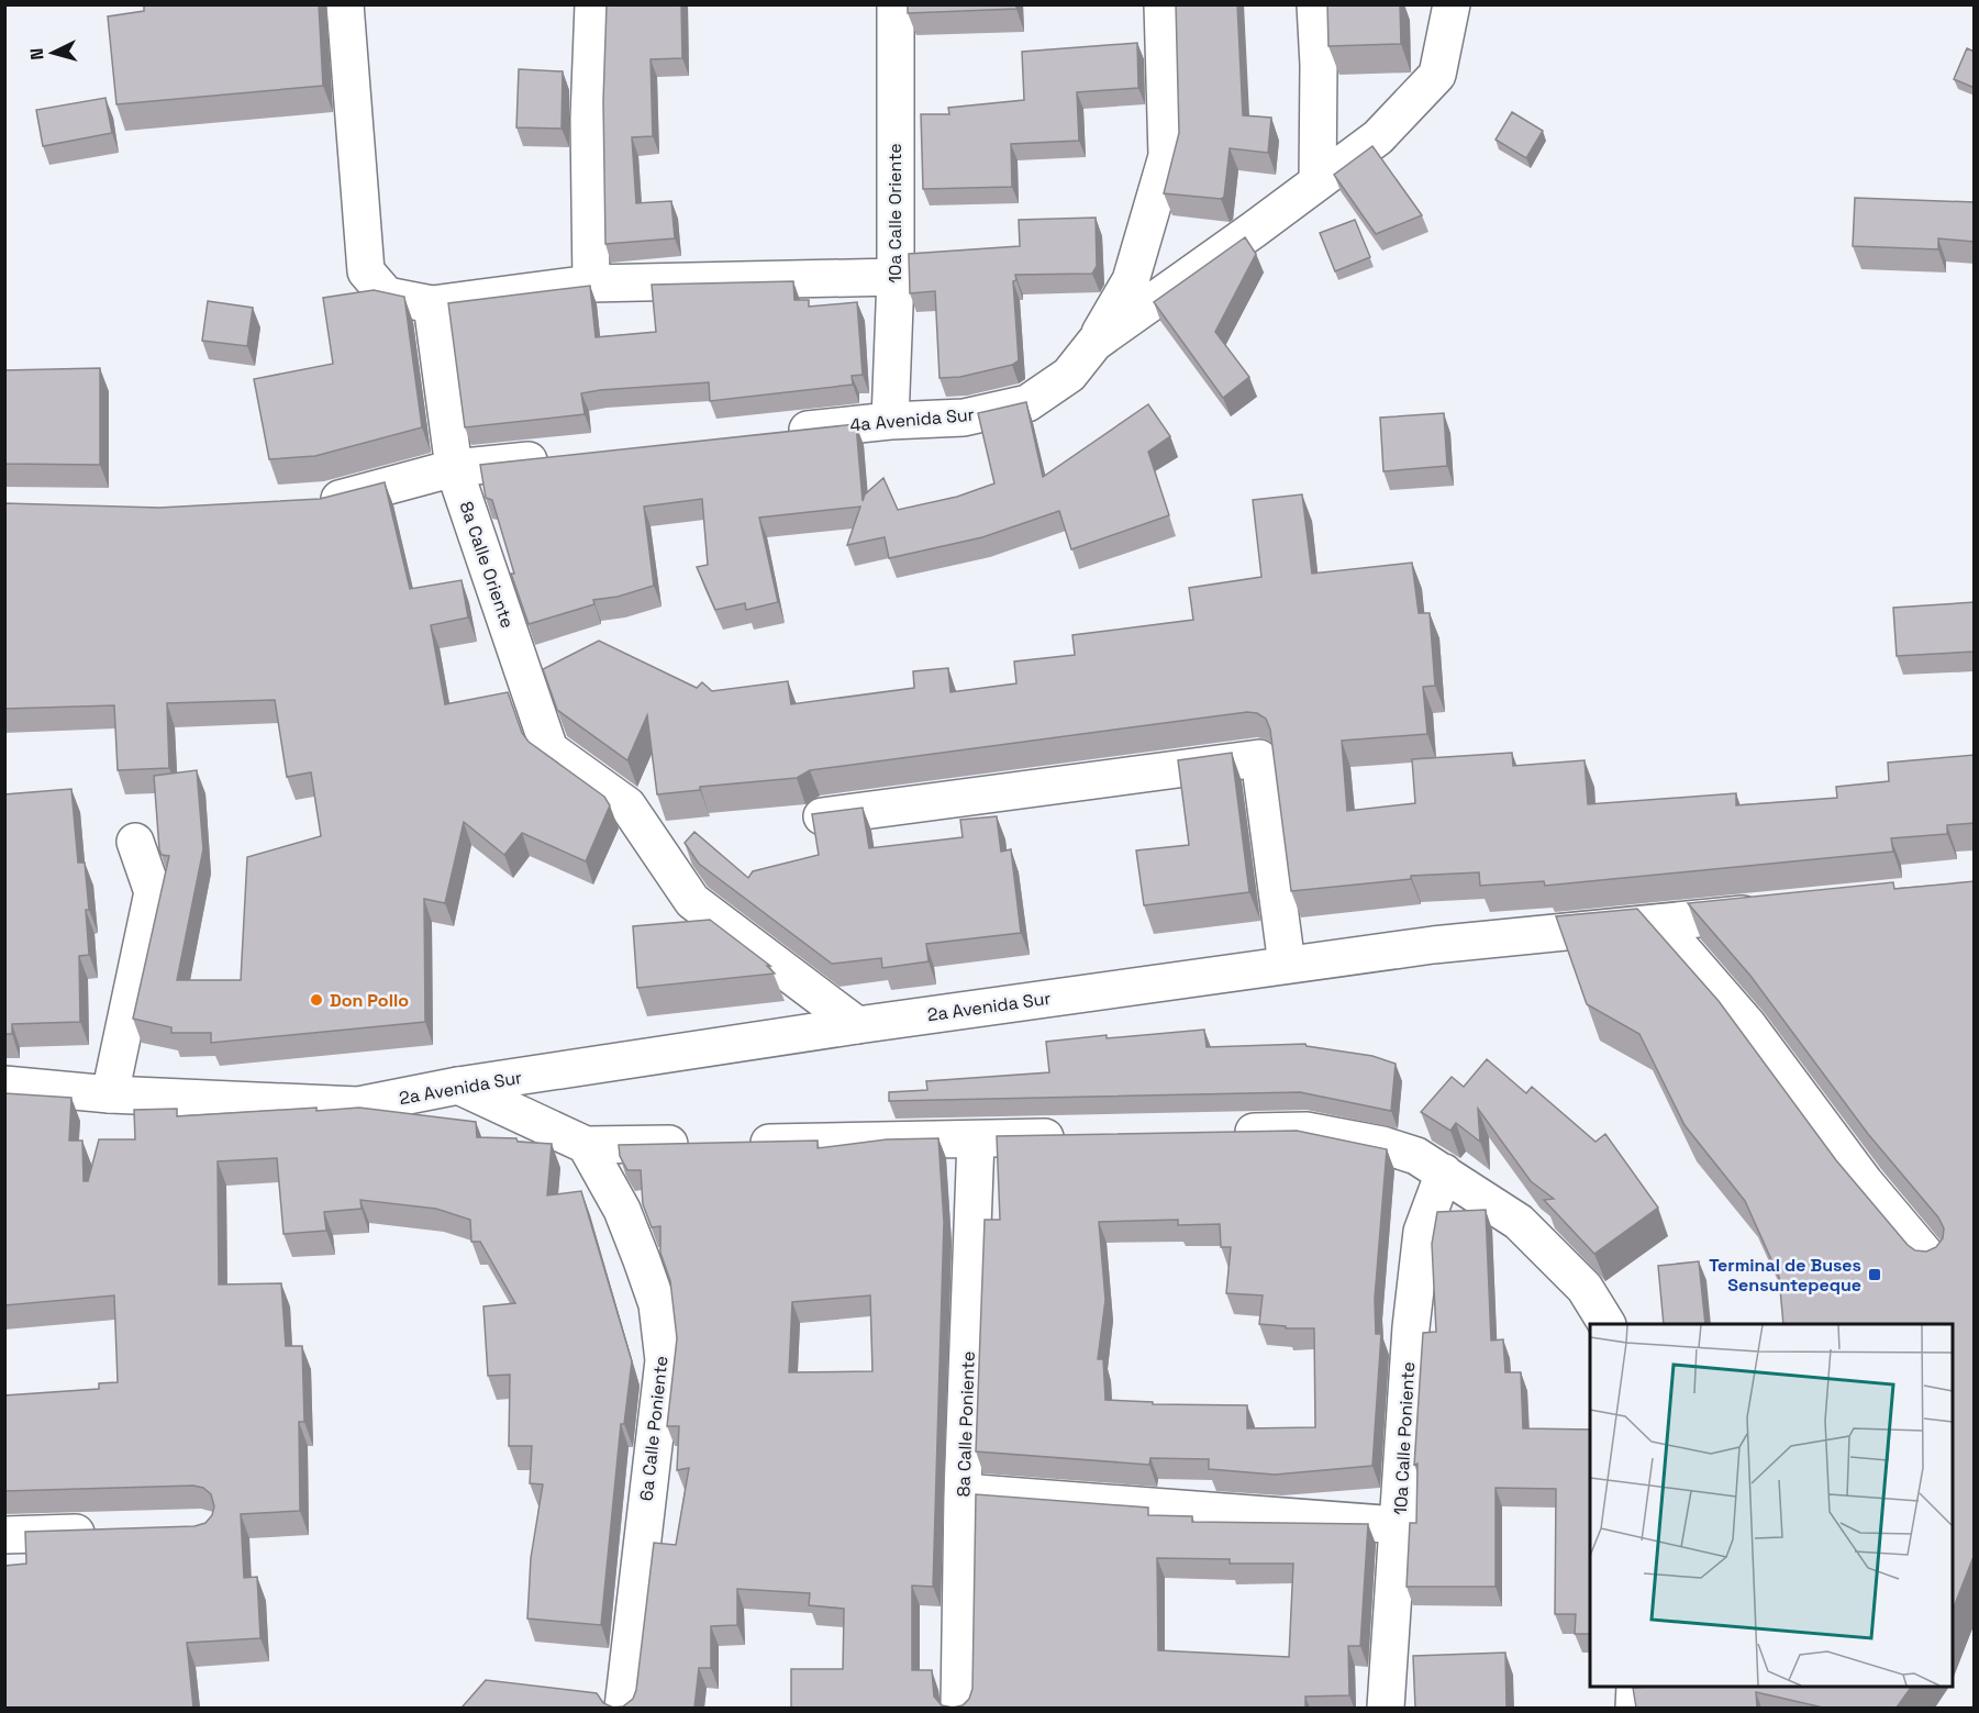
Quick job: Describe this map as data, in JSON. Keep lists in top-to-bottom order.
{
  "streets": {
    "street": [
      "10a Calle Oriente",
      "4a Avenida Sur",
      "8a Calle Oriente",
      "2a Avenida Sur",
      "8a Calle Poniente",
      "6a Calle Poniente",
      "10a Calle Poniente"
    ]
  },
  "crossings": [
    ["10a Calle Oriente", "4a Avenida Sur"],
    ["8a Calle Oriente", "2a Avenida Sur"]
  ],
  "places": {
    "other": ["Don Pollo"],
    "transit": ["Terminal de Buses Sensuntepeque"]
  },
  "north": "left"
}
